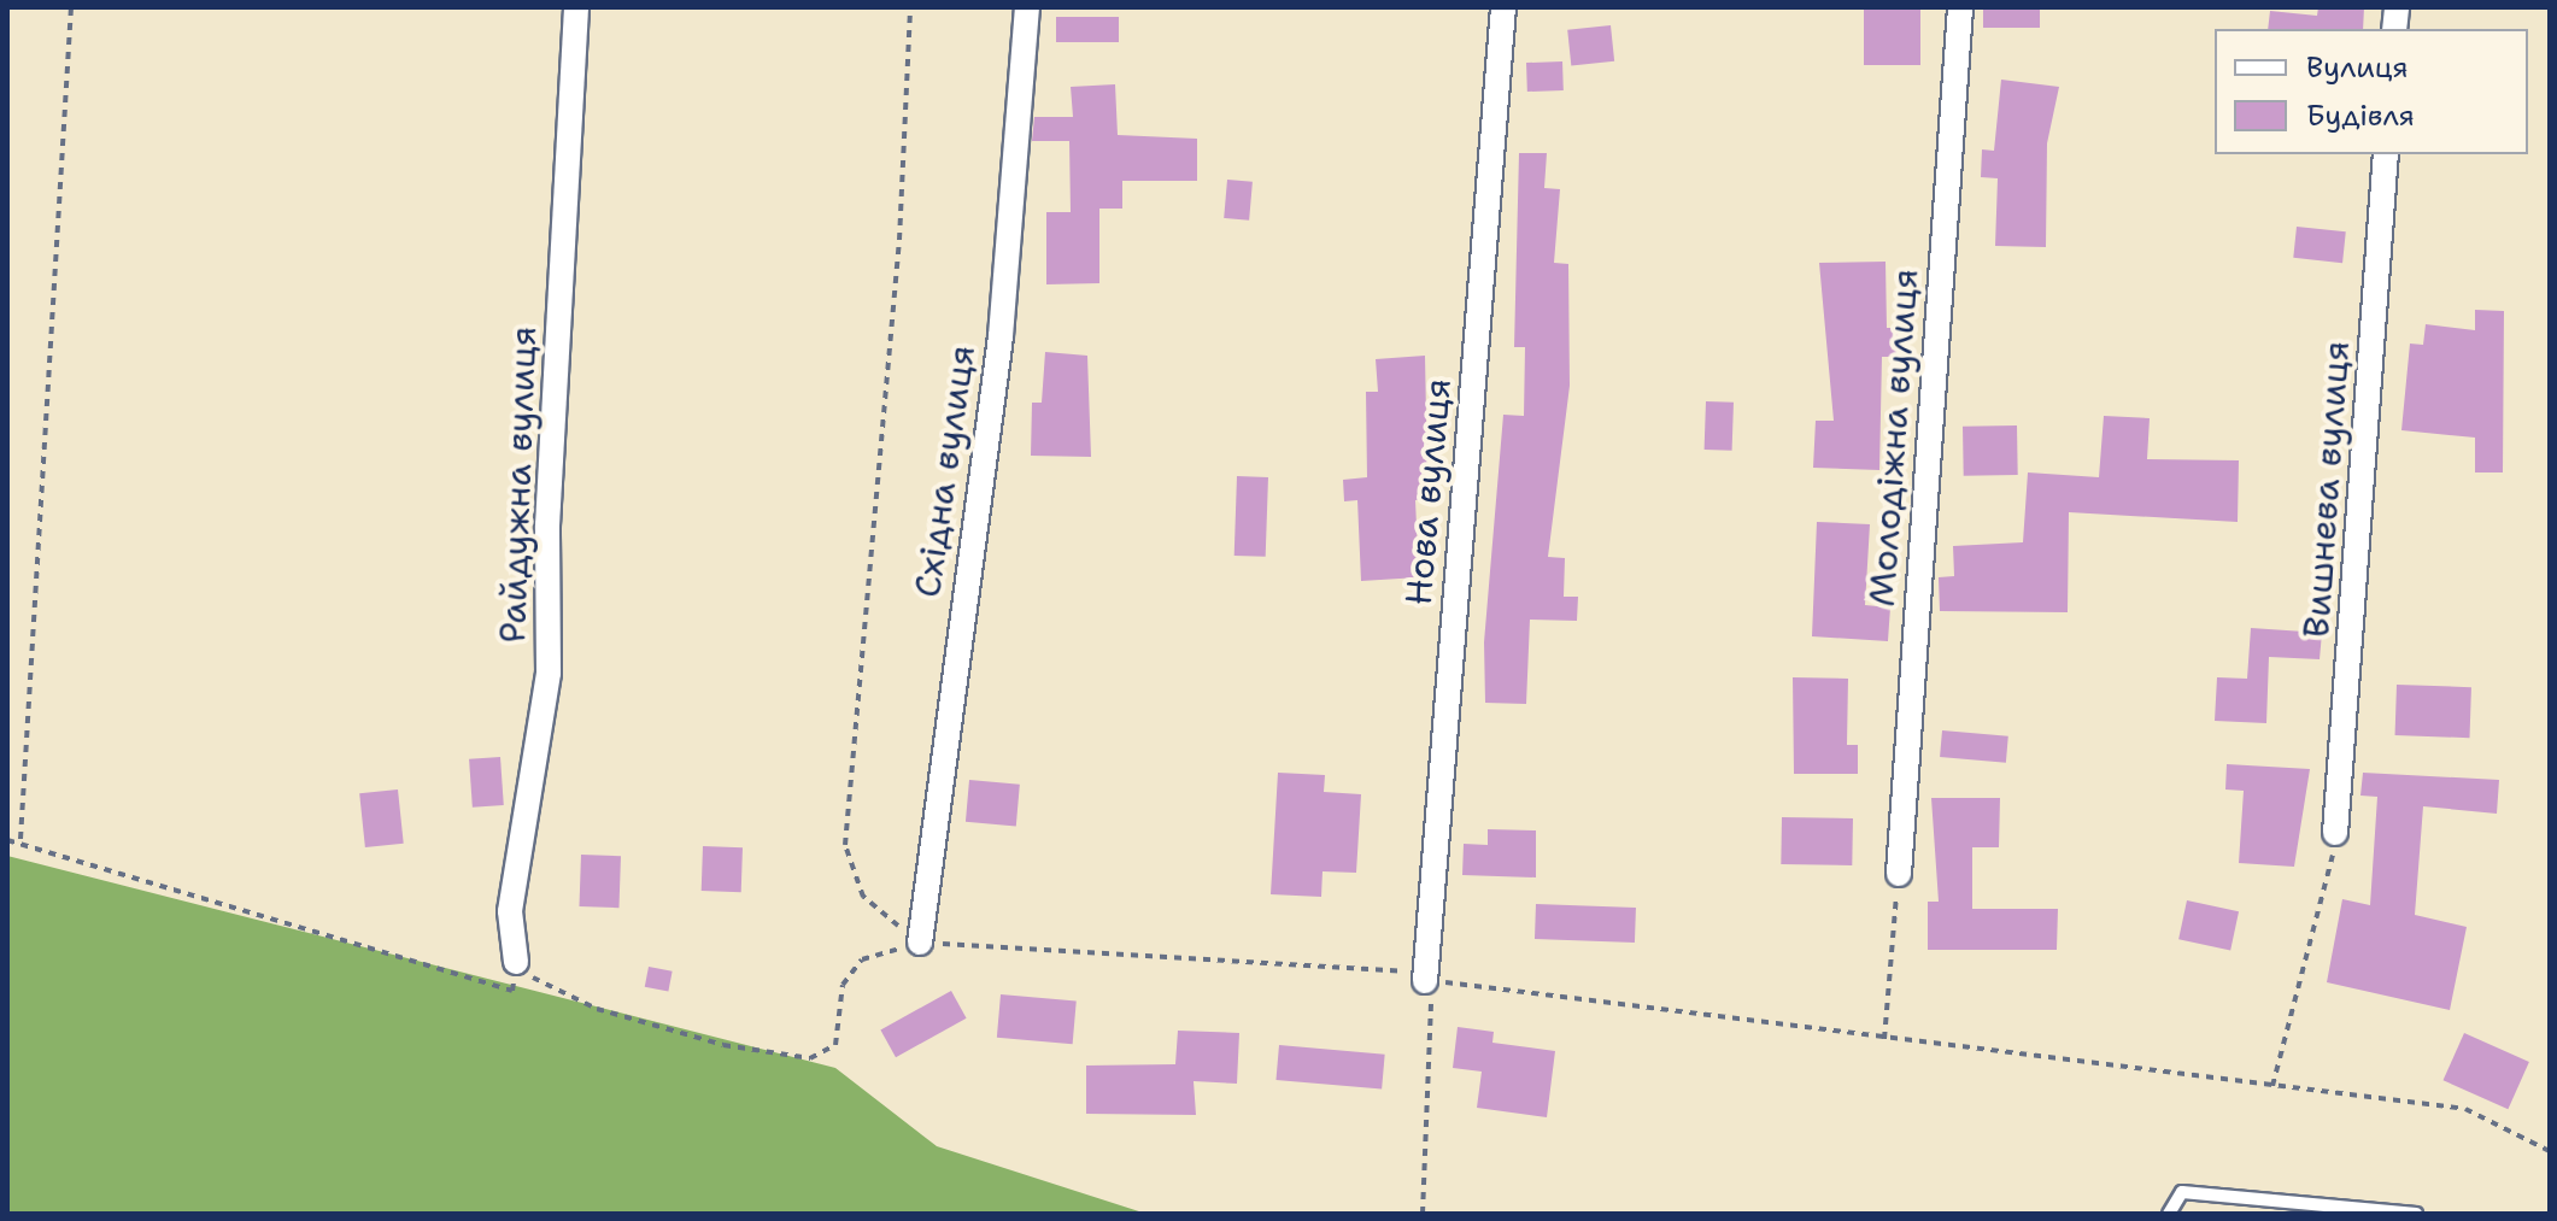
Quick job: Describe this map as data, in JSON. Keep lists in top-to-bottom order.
{
  "streets": {
    "street": [
      "Молодіжна вулиця",
      "Східна вулиця",
      "Райдужна вулиця",
      "Вишнева вулиця",
      "Нова вулиця"
    ]
  },
  "legend": ["Вулиця", "Будівля"]
}
